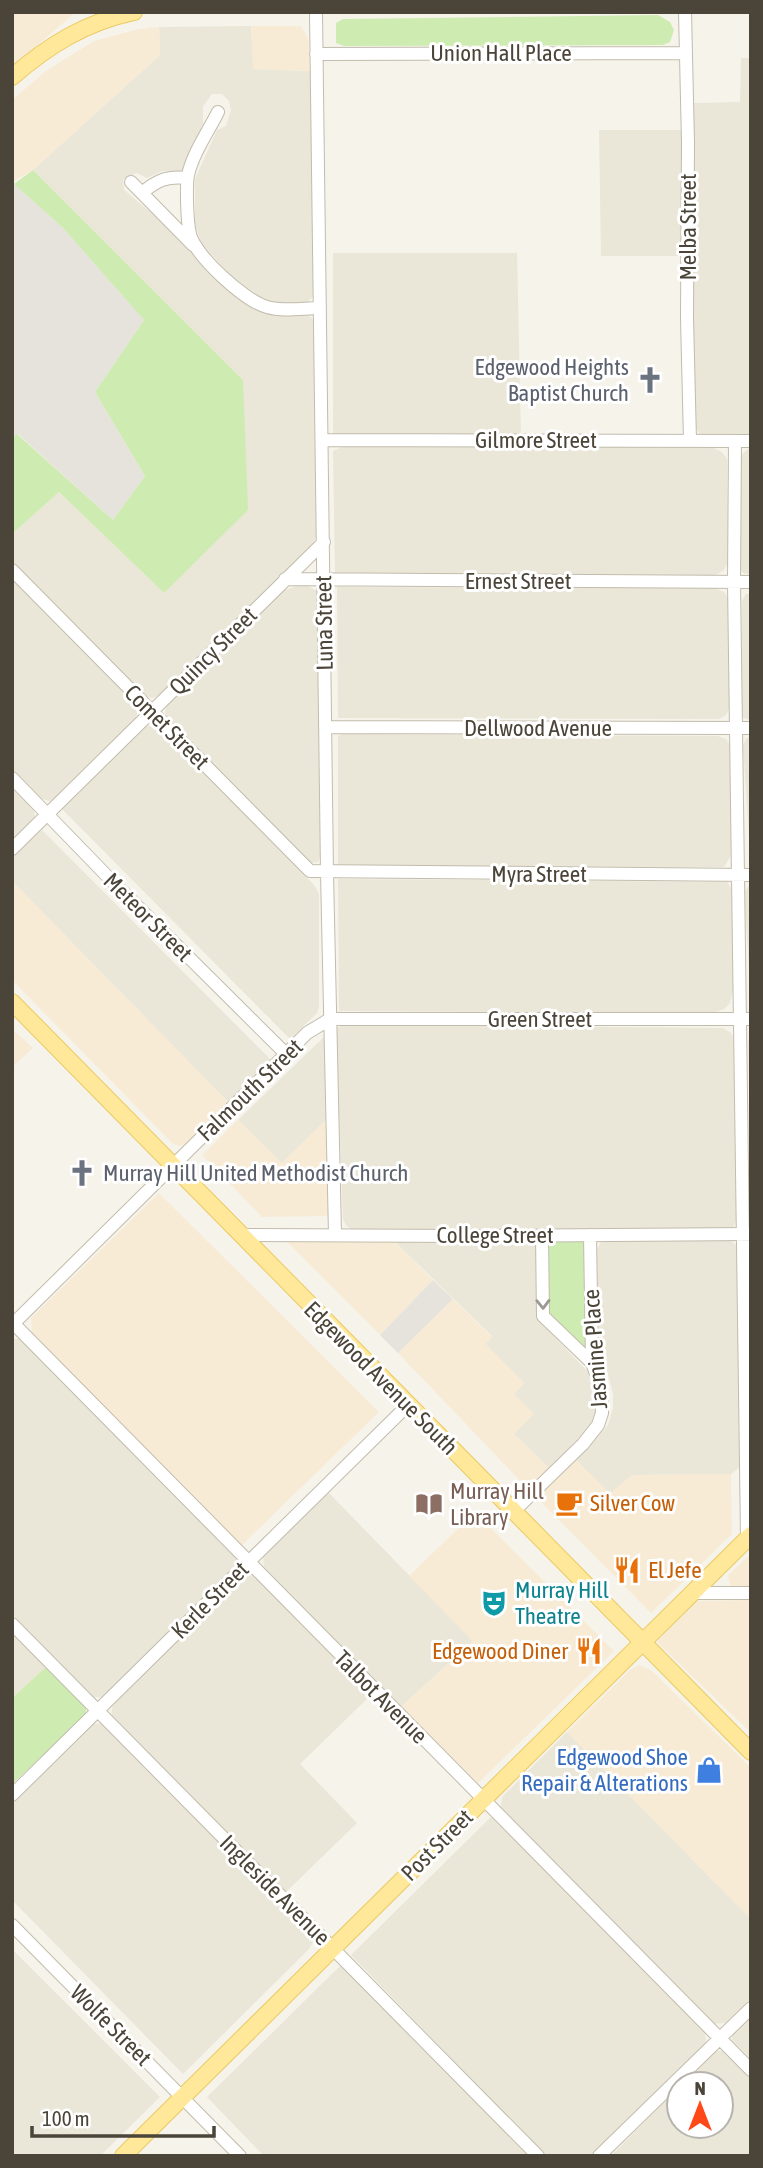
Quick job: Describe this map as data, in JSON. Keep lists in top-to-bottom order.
{
  "streets": {
    "main road": ["Edgewood Avenue South", "Post Street"],
    "street": [
      "Union Hall Place",
      "Melba Street",
      "Gilmore Street",
      "Ernest Street",
      "Luna Street",
      "Quincy Street",
      "Comet Street",
      "Dellwood Avenue",
      "Myra Street",
      "Meteor Street",
      "Green Street",
      "Falmouth Street",
      "College Street",
      "Jasmine Place",
      "Kerle Street",
      "Talbot Avenue",
      "Ingleside Avenue",
      "Wolfe Street"
    ]
  },
  "crossings": [
    ["Union Hall Place", "Melba Street"],
    ["Union Hall Place", "Luna Street"],
    ["Melba Street", "Gilmore Street"],
    ["Gilmore Street", "Luna Street"],
    ["Ernest Street", "Luna Street"],
    ["Ernest Street", "Quincy Street"],
    ["Luna Street", "Quincy Street"],
    ["Luna Street", "Comet Street"],
    ["Luna Street", "Dellwood Avenue"],
    ["Luna Street", "Myra Street"],
    ["Luna Street", "Green Street"],
    ["Luna Street", "Falmouth Street"],
    ["Luna Street", "College Street"],
    ["Quincy Street", "Comet Street"],
    ["Quincy Street", "Meteor Street"],
    ["Comet Street", "Myra Street"],
    ["Meteor Street", "Falmouth Street"],
    ["Green Street", "Falmouth Street"],
    ["Falmouth Street", "Edgewood Avenue South"],
    ["College Street", "Jasmine Place"],
    ["College Street", "Edgewood Avenue South"],
    ["Jasmine Place", "Edgewood Avenue South"],
    ["Edgewood Avenue South", "Kerle Street"],
    ["Edgewood Avenue South", "Post Street"],
    ["Kerle Street", "Talbot Avenue"],
    ["Kerle Street", "Ingleside Avenue"],
    ["Talbot Avenue", "Post Street"],
    ["Post Street", "Ingleside Avenue"],
    ["Post Street", "Wolfe Street"]
  ],
  "places": {
    "church": ["Edgewood Heights Baptist Church", "Murray Hill United Methodist Church"],
    "cafe": ["Silver Cow"],
    "library": ["Murray Hill Library"],
    "restaurant": ["El Jefe", "Edgewood Diner"],
    "theatre": ["Murray Hill Theatre"],
    "shop": ["Edgewood Shoe Repair & Alterations"]
  },
  "scale_bar": "100 m",
  "north": "top"
}
